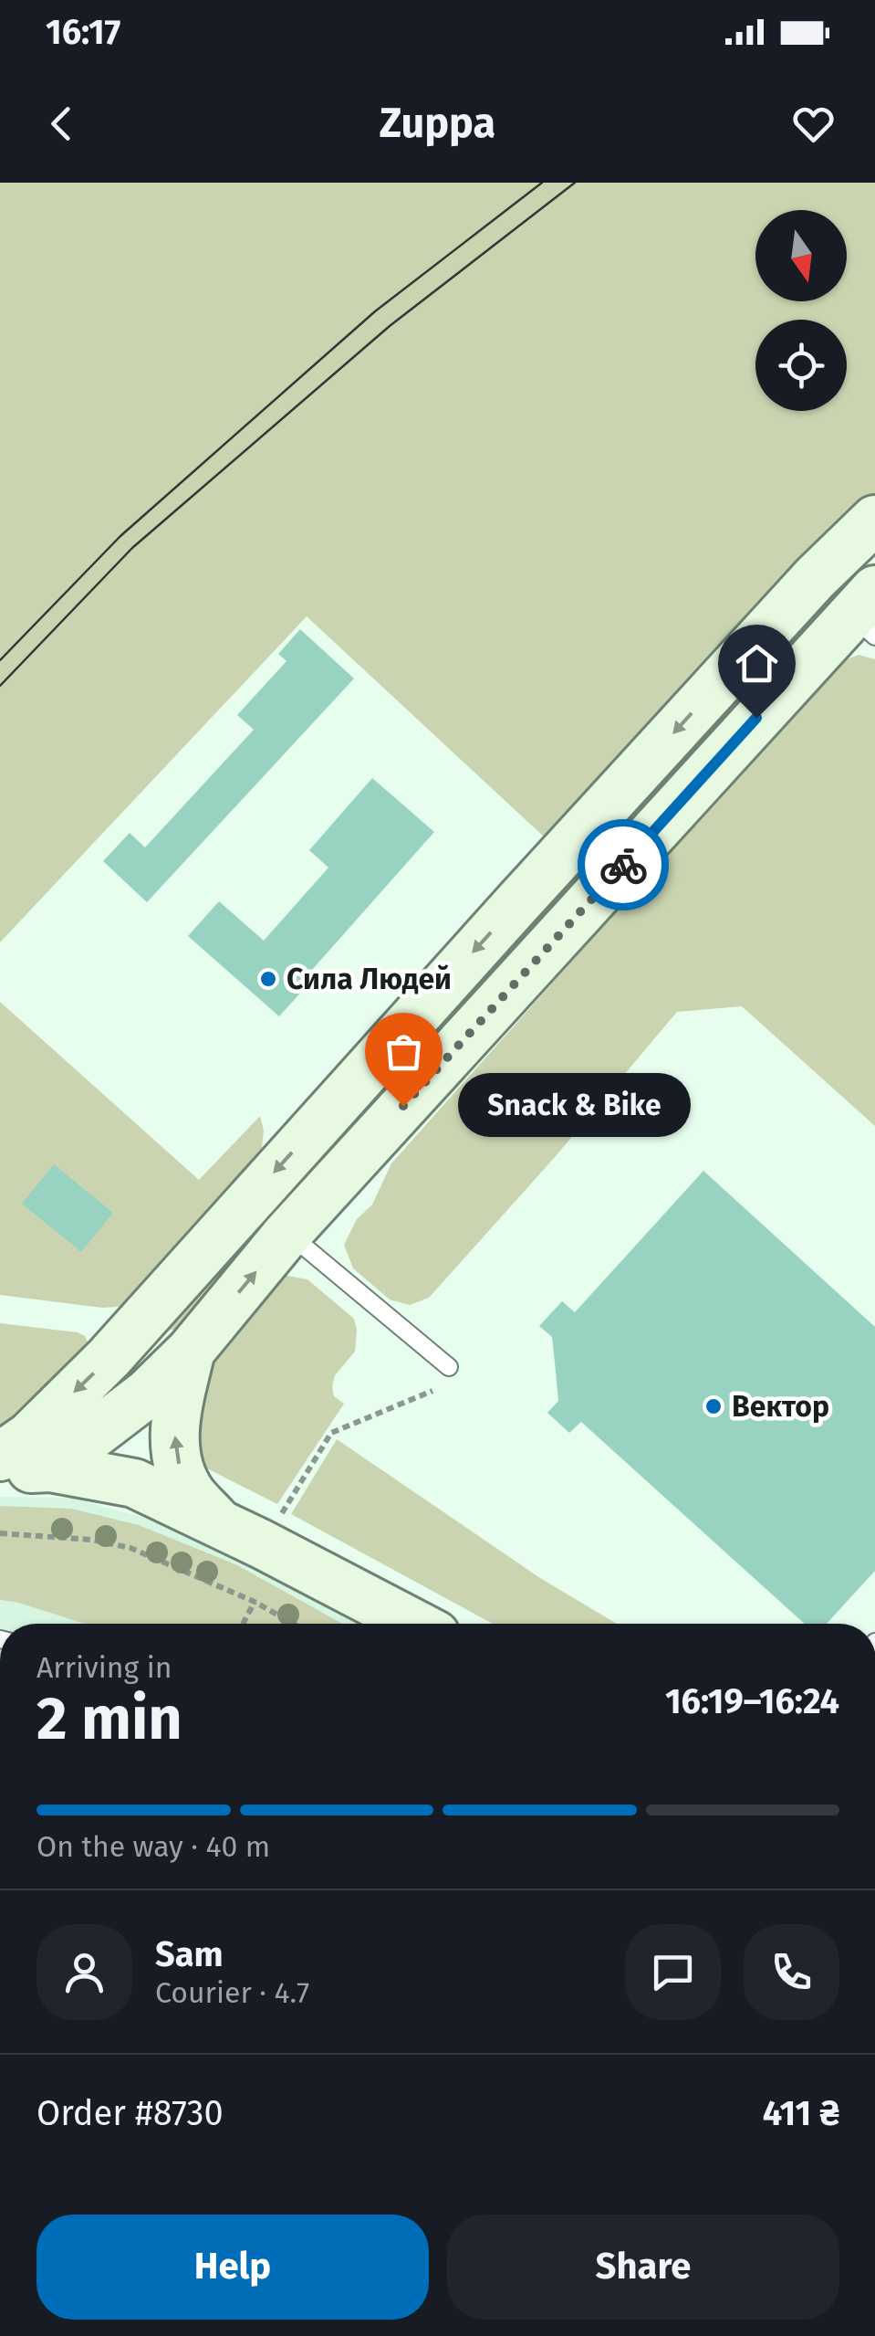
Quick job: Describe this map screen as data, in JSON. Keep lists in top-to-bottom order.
{
  "places": ["Сила Людей", "Snack & Bike", "Вектор"],
  "north": "bottom",
  "page": {
    "status": "16:17",
    "header": "Zuppa",
    "bubble": "Snack & Bike",
    "heading": ["2 min", "Arriving in", "16:19–16:24"],
    "panel": [
      "Sam",
      "Courier · 4.7",
      "Order #8730",
      "411 ₴"
    ],
    "bar": "On the way · 40 m",
    "buttons": ["Help", "Share"]
  }
}
